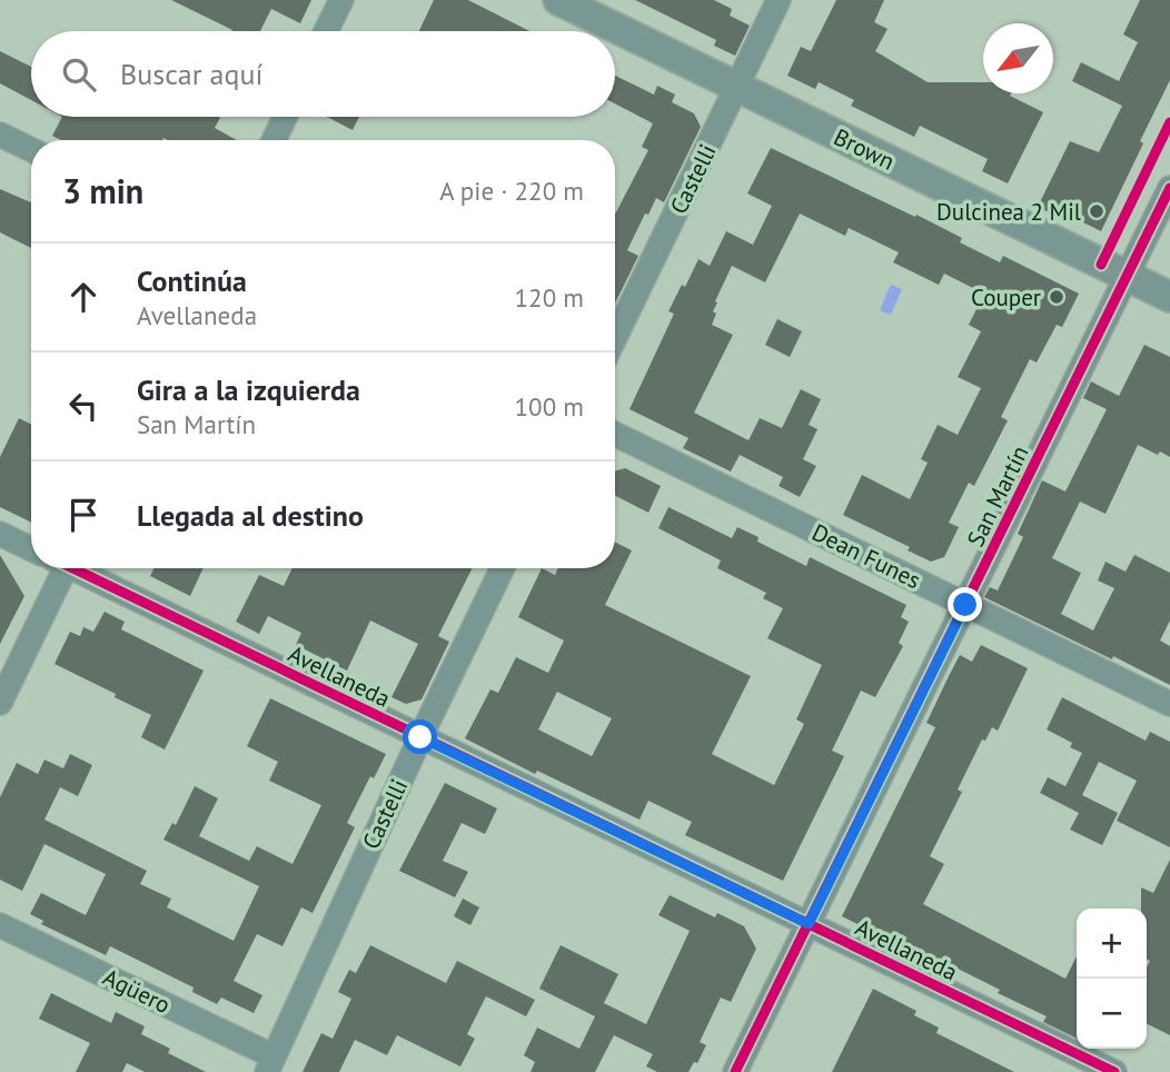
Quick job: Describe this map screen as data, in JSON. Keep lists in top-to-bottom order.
{
  "streets": {
    "street": [
      "Brown",
      "Castelli",
      "San Martín",
      "Dean Funes",
      "Avellaneda",
      "Agüero"
    ]
  },
  "crossings": [
    ["Brown", "Castelli"],
    ["Brown", "San Martín"],
    ["Castelli", "Avellaneda"],
    ["Castelli", "Agüero"],
    ["San Martín", "Dean Funes"],
    ["San Martín", "Avellaneda"]
  ],
  "places": ["Dulcinea 2 Mil", "Couper"],
  "north": "bottom left",
  "page": {
    "search": "Buscar aquí",
    "heading": ["3 min", "A pie · 220 m"],
    "list": [
      ["Continúa", "Avellaneda", "120 m"],
      ["Gira a la izquierda", "San Martín", "100 m"],
      "Llegada al destino"
    ],
    "map_buttons": ["+", "−"]
  }
}
